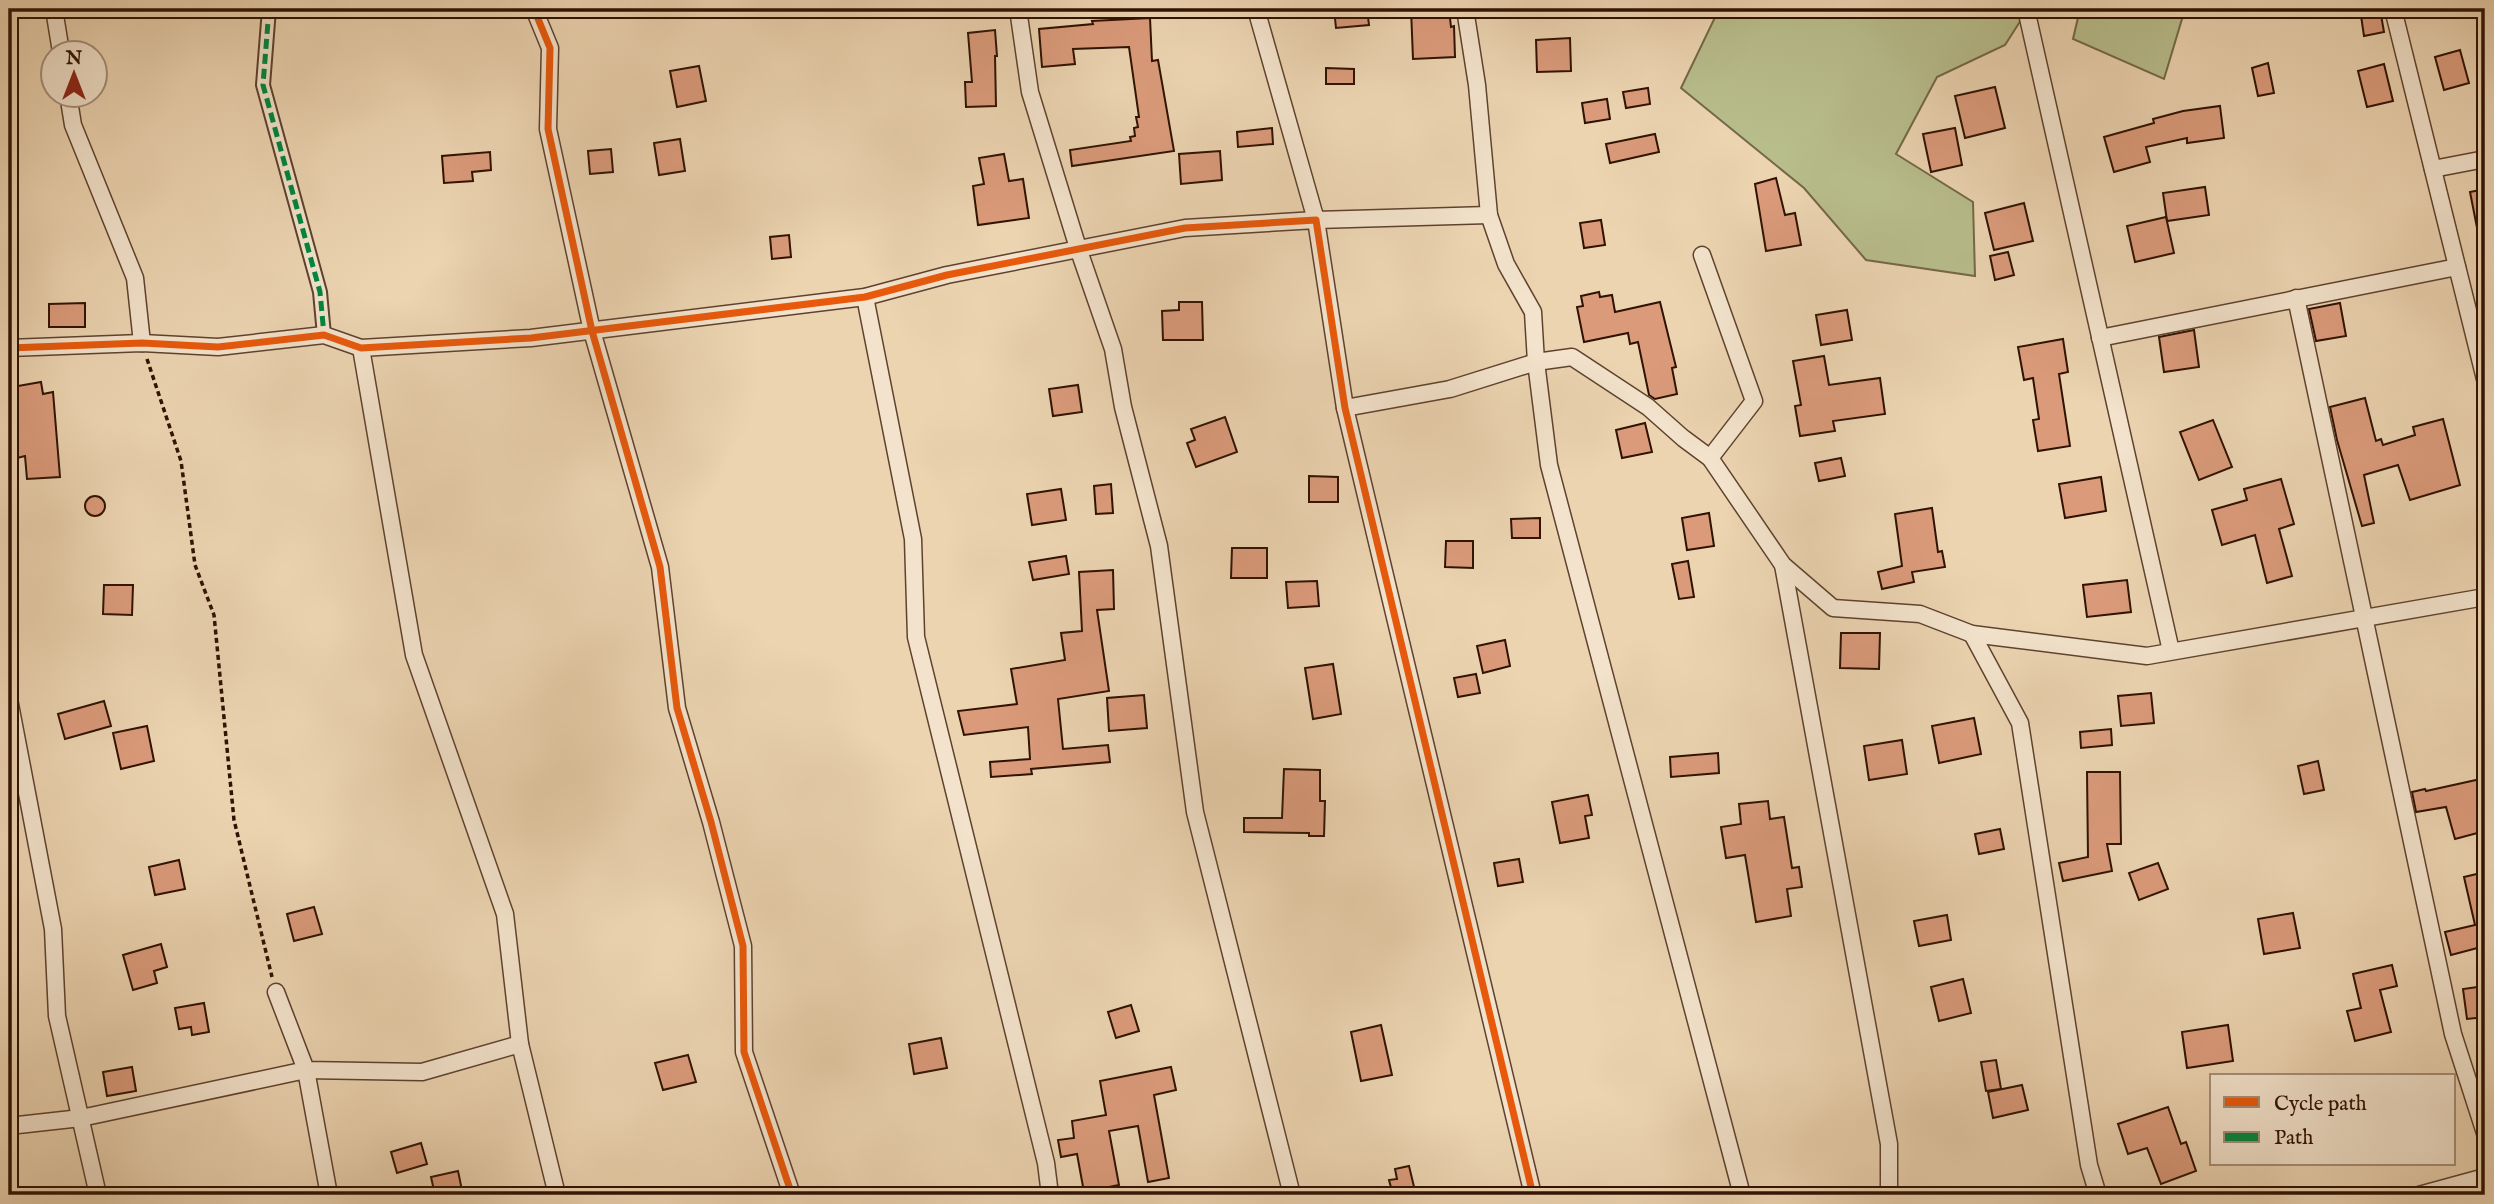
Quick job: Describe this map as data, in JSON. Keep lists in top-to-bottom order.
{
  "legend": ["Cycle path", "Path"],
  "north": "top"
}
